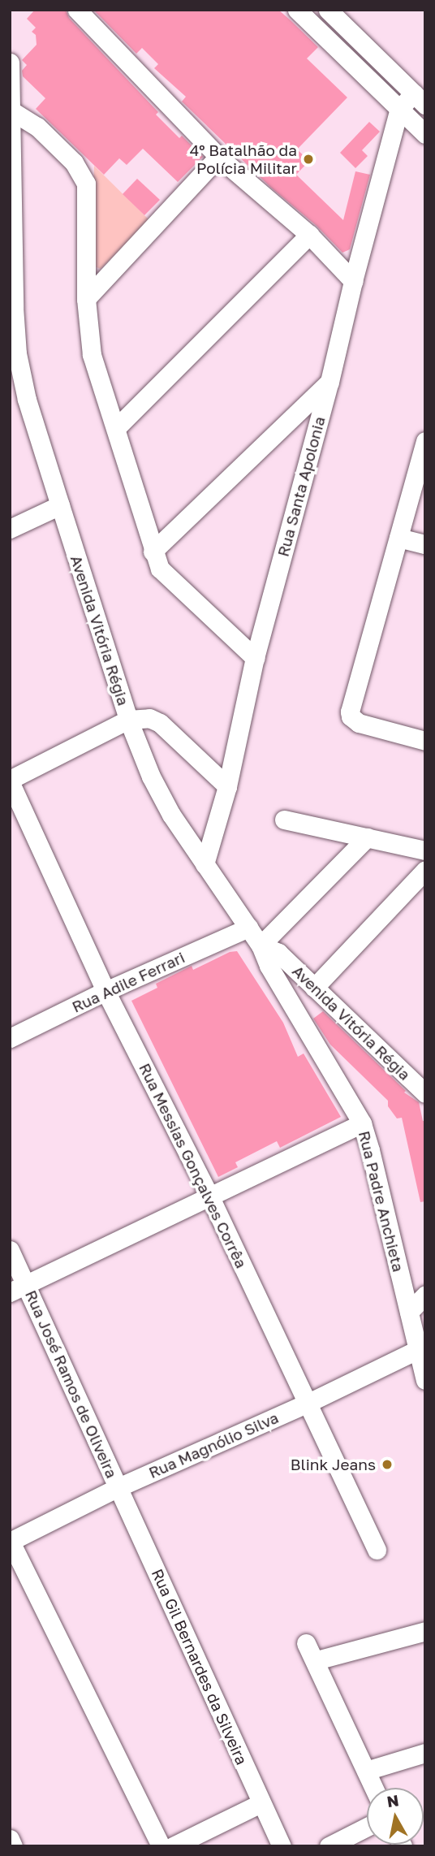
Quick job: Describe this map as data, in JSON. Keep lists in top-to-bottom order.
{
  "streets": {
    "street": [
      "Rua Santa Apolonia",
      "Avenida Vitória Régia",
      "Rua Adile Ferrari",
      "Rua Messias Gonçalves Corrêa",
      "Rua Padre Anchieta",
      "Rua José Ramos de Oliveira",
      "Rua Magnólio Silva",
      "Rua Gil Bernardes da Silveira"
    ]
  },
  "crossings": [
    ["Rua Santa Apolonia", "Avenida Vitória Régia"],
    ["Avenida Vitória Régia", "Rua Adile Ferrari"],
    ["Avenida Vitória Régia", "Rua Padre Anchieta"],
    ["Rua Adile Ferrari", "Rua Messias Gonçalves Corrêa"],
    ["Rua Messias Gonçalves Corrêa", "Rua Magnólio Silva"],
    ["Rua Padre Anchieta", "Rua Magnólio Silva"],
    ["Rua José Ramos de Oliveira", "Rua Magnólio Silva"],
    ["Rua José Ramos de Oliveira", "Rua Gil Bernardes da Silveira"],
    ["Rua Magnólio Silva", "Rua Gil Bernardes da Silveira"]
  ],
  "places": ["4º Batalhão da Polícia Militar", "Blink Jeans"],
  "north": "top"
}
